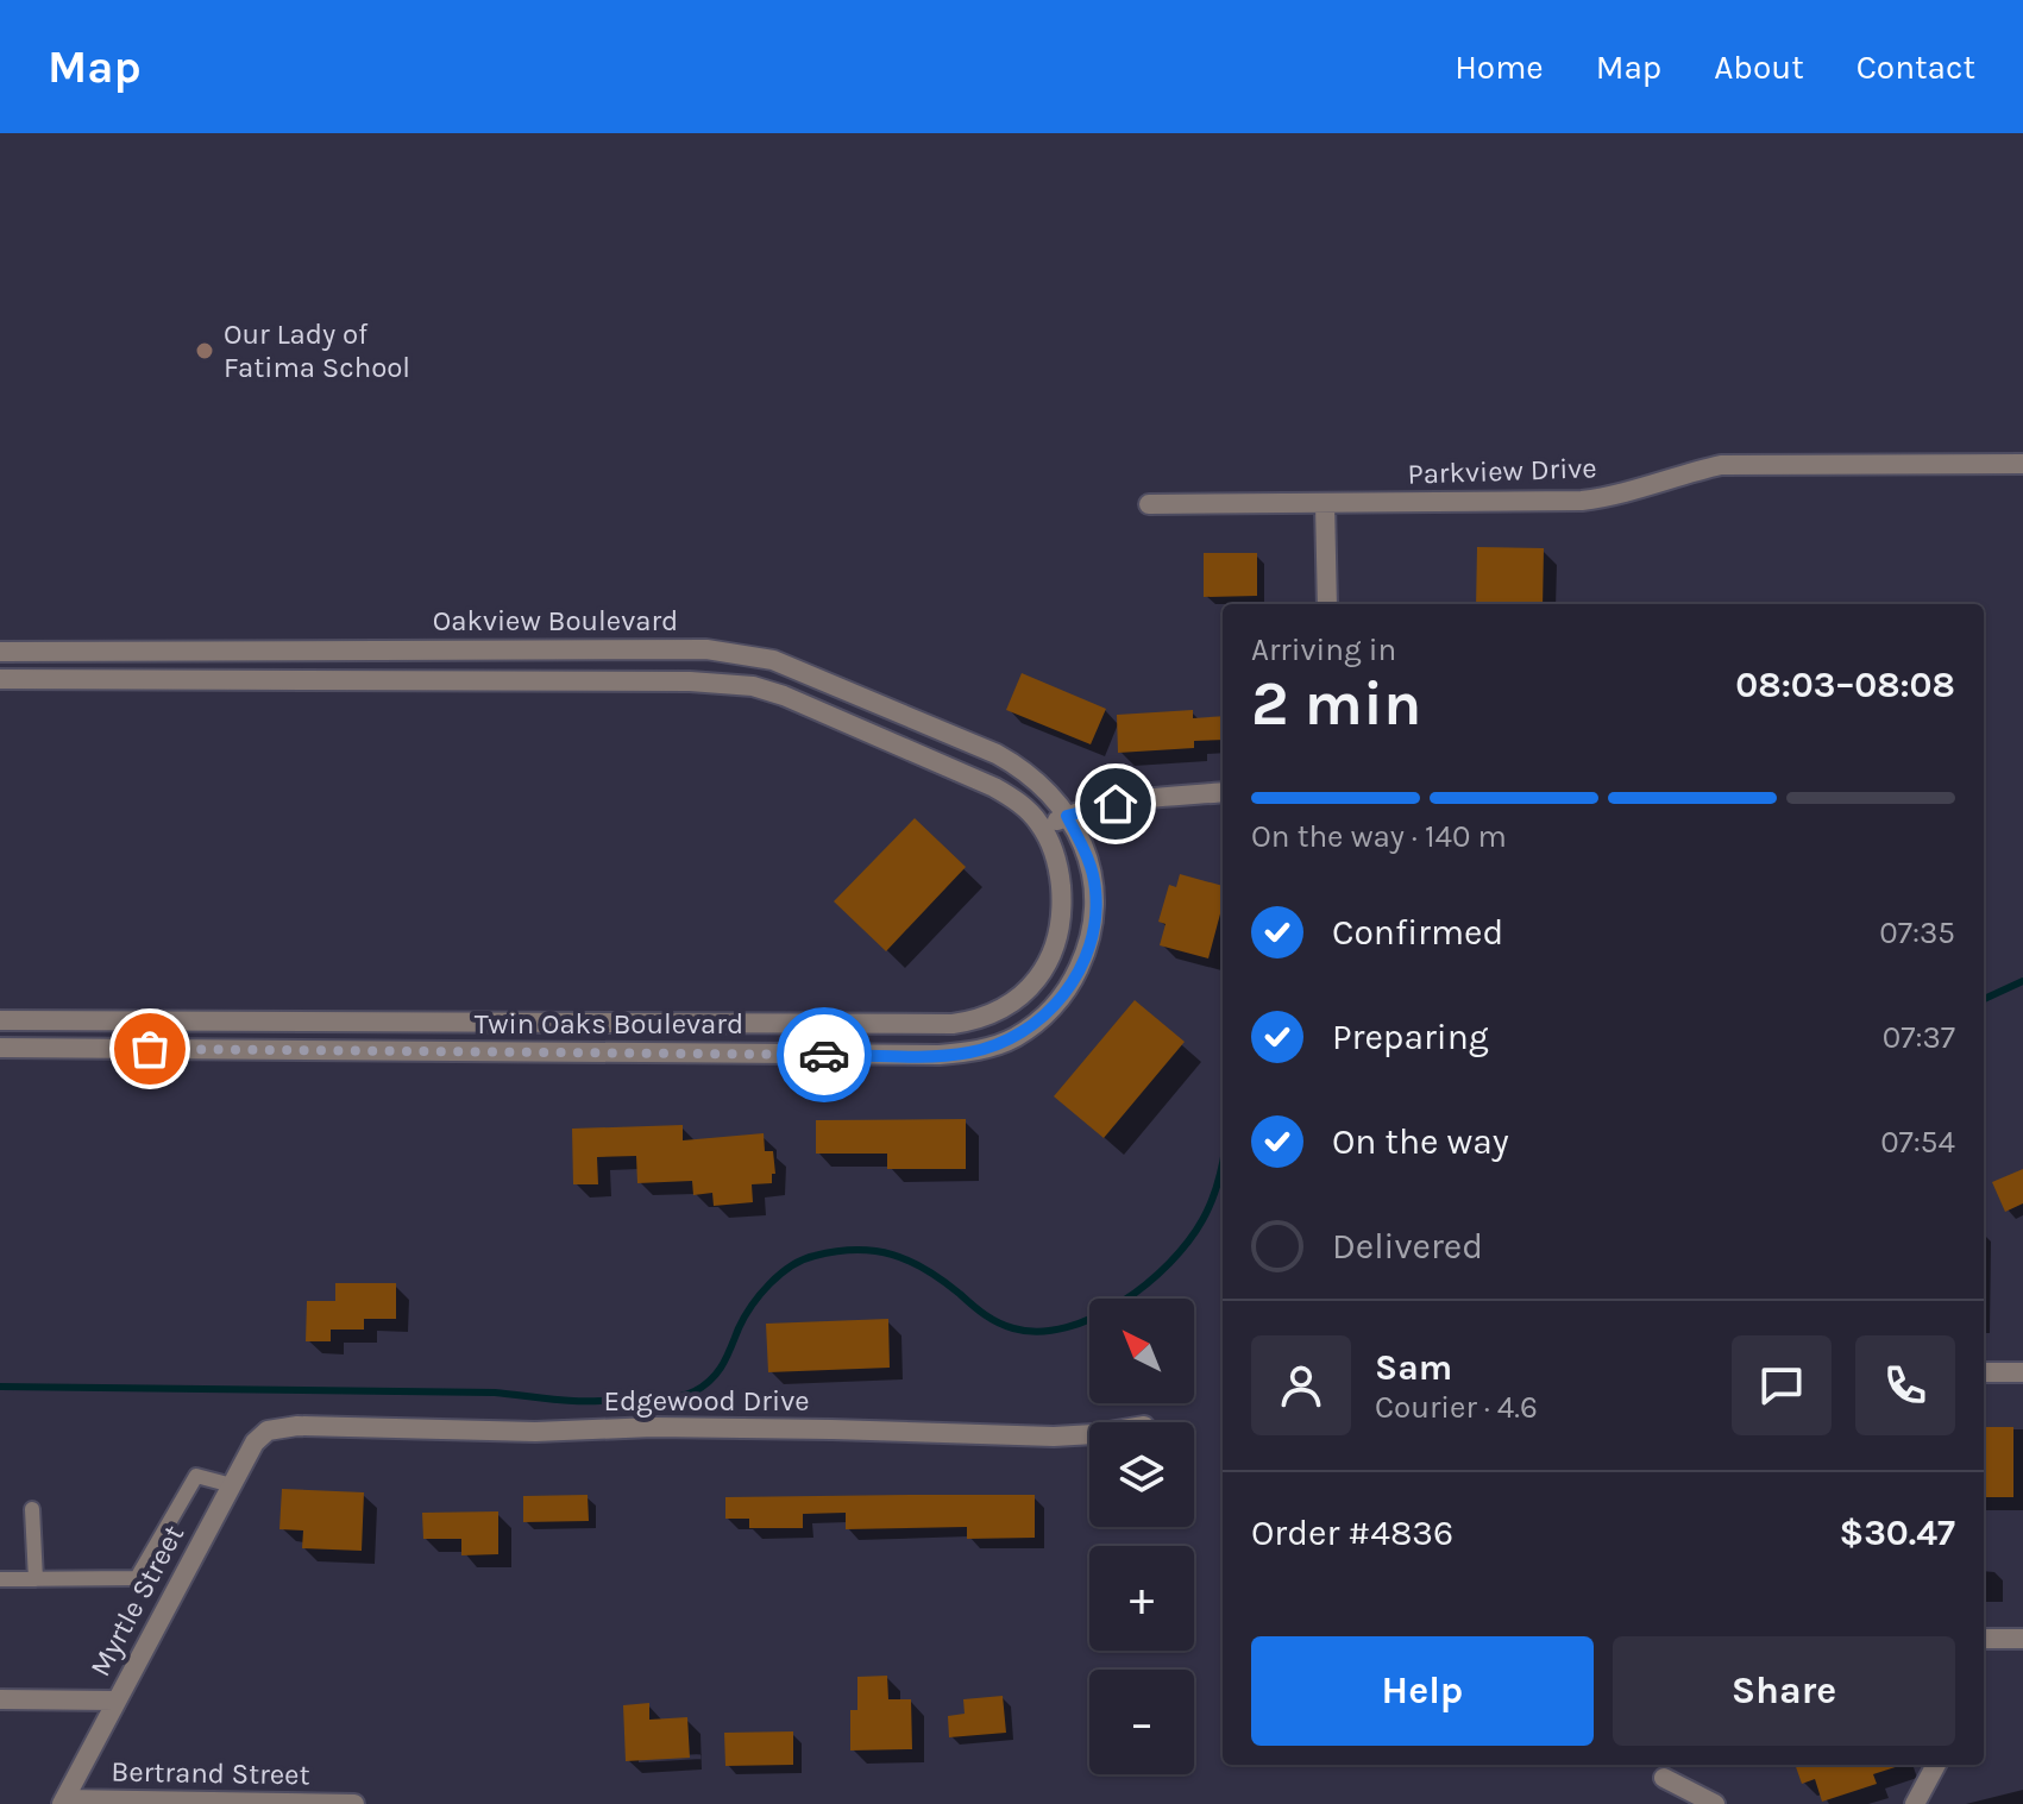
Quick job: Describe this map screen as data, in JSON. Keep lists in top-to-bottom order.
{
  "streets": {
    "street": [
      "Parkview Drive",
      "Oakview Boulevard",
      "Twin Oaks Boulevard",
      "Edgewood Drive",
      "Myrtle Street",
      "Bertrand Street"
    ]
  },
  "crossings": [
    ["Oakview Boulevard", "Twin Oaks Boulevard"],
    ["Edgewood Drive", "Myrtle Street"],
    ["Myrtle Street", "Bertrand Street"]
  ],
  "places": ["Our Lady of Fatima School"],
  "north": "top left",
  "page": {
    "header": "Map",
    "nav": [
      "Home",
      "Map",
      "About",
      "Contact"
    ],
    "heading": ["2 min", "Arriving in", "08:03–08:08"],
    "panel": [
      "Sam",
      "Courier · 4.6",
      "Order #4836",
      "$30.47"
    ],
    "bar": "On the way · 140 m",
    "list": [
      ["Confirmed", "07:35"],
      ["Preparing", "07:37"],
      ["On the way", "07:54"],
      "Delivered"
    ],
    "map_buttons": ["+", "−"],
    "buttons": ["Help", "Share"]
  }
}
